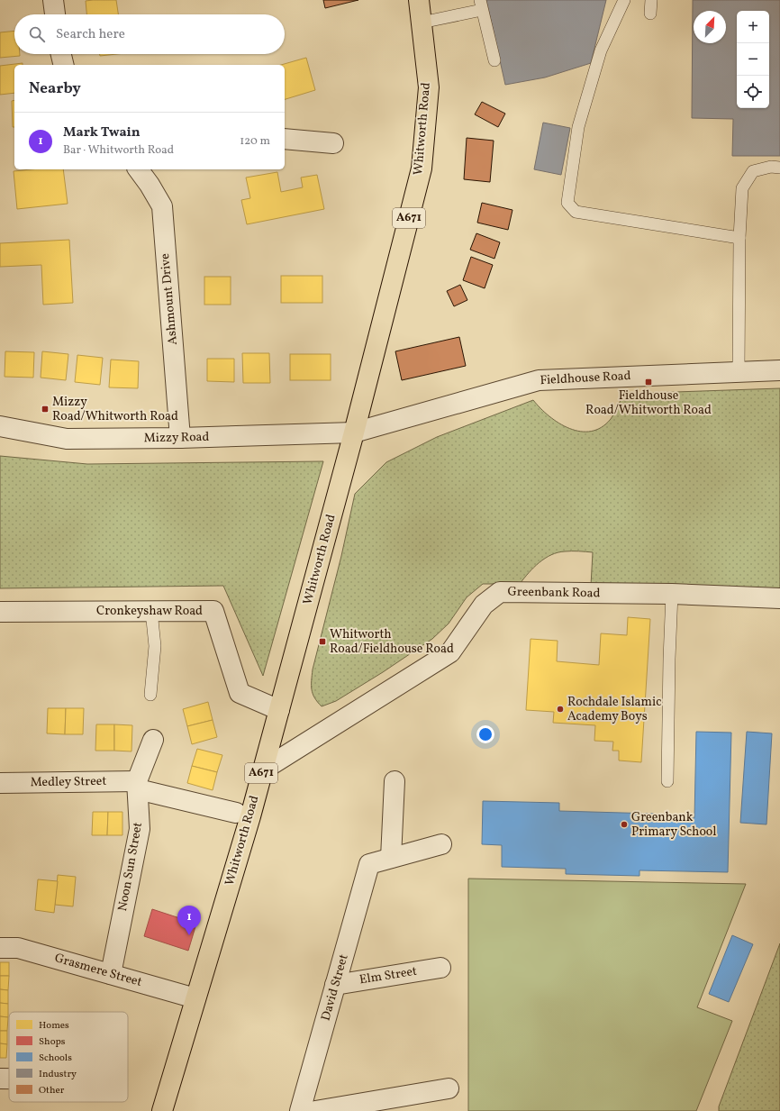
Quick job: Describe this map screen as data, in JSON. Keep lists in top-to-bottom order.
{
  "streets": {
    "main road": ["Whitworth Road", "A671"],
    "street": [
      "Ashmount Drive",
      "Fieldhouse Road",
      "Mizzy Road",
      "Greenbank Road",
      "Cronkeyshaw Road",
      "Medley Street",
      "Noon Sun Street",
      "Grasmere Street",
      "Elm Street",
      "David Street"
    ]
  },
  "crossings": [
    ["Whitworth Road", "Fieldhouse Road"],
    ["Whitworth Road", "Mizzy Road"],
    ["Whitworth Road", "Greenbank Road"],
    ["Whitworth Road", "Cronkeyshaw Road"],
    ["Whitworth Road", "Grasmere Street"],
    ["Ashmount Drive", "Mizzy Road"],
    ["Fieldhouse Road", "Mizzy Road"],
    ["Medley Street", "Noon Sun Street"],
    ["Noon Sun Street", "Grasmere Street"],
    ["Elm Street", "David Street"]
  ],
  "places": {
    "transit": ["Fieldhouse Road/Whitworth Road", "Mizzy Road/Whitworth Road", "Whitworth Road/Fieldhouse Road"],
    "other": ["Rochdale Islamic Academy Boys", "Greenbank Primary School"]
  },
  "legend": [
    "Homes",
    "Shops",
    "Schools",
    "Industry",
    "Other"
  ],
  "north": "top right",
  "page": {
    "map_buttons": ["+", "−"],
    "search": "Search here",
    "heading": "Nearby",
    "list": [
      {
        "mark": "1",
        "name": "Mark Twain",
        "note": "Bar · Whitworth Road",
        "value": "120 m"
      }
    ],
    "pins": "1"
  }
}
